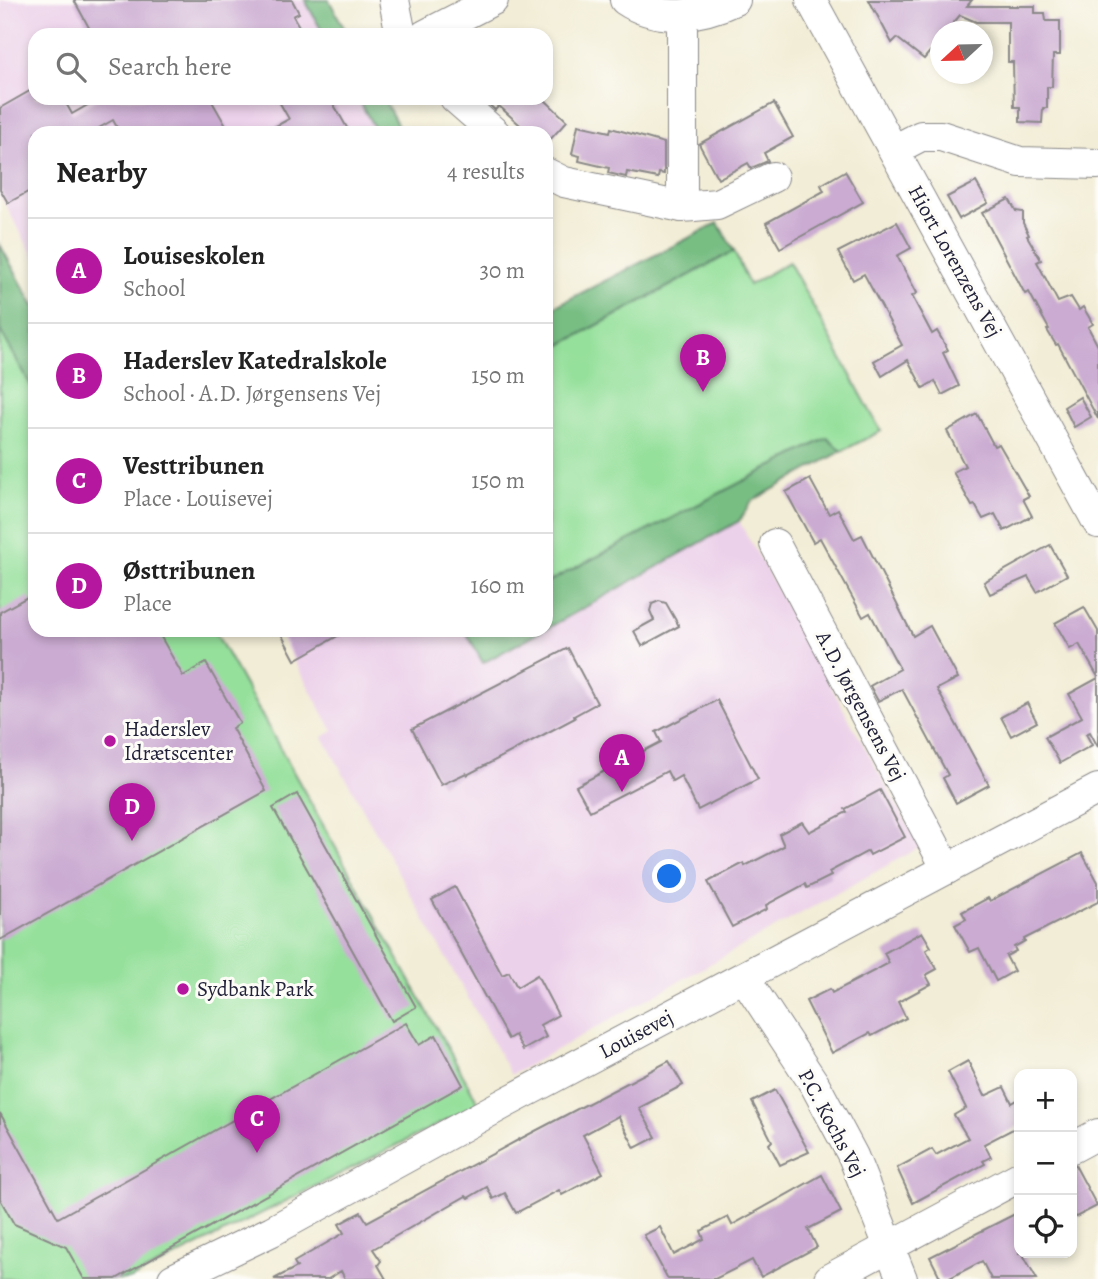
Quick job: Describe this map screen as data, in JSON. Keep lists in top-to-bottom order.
{
  "streets": {
    "street": [
      "Hiort Lorenzens Vej",
      "A.D. Jørgensens Vej",
      "Louisevej",
      "P.C. Kochs Vej"
    ]
  },
  "crossings": [
    ["A.D. Jørgensens Vej", "Louisevej"],
    ["Louisevej", "P.C. Kochs Vej"]
  ],
  "places": ["Haderslev Idrætscenter", "Sydbank Park"],
  "north": "left",
  "page": {
    "search": "Search here",
    "heading": ["Nearby", "4 results"],
    "list": [
      {
        "mark": "A",
        "name": "Louiseskolen",
        "note": "School",
        "value": "30 m"
      },
      {
        "mark": "B",
        "name": "Haderslev Katedralskole",
        "note": "School · A.D. Jørgensens Vej",
        "value": "150 m"
      },
      {
        "mark": "C",
        "name": "Vesttribunen",
        "note": "Place · Louisevej",
        "value": "150 m"
      },
      {
        "mark": "D",
        "name": "Østtribunen",
        "note": "Place",
        "value": "160 m"
      }
    ],
    "pins": [
      "B",
      "A",
      "D",
      "C"
    ],
    "map_buttons": ["+", "−"]
  }
}
